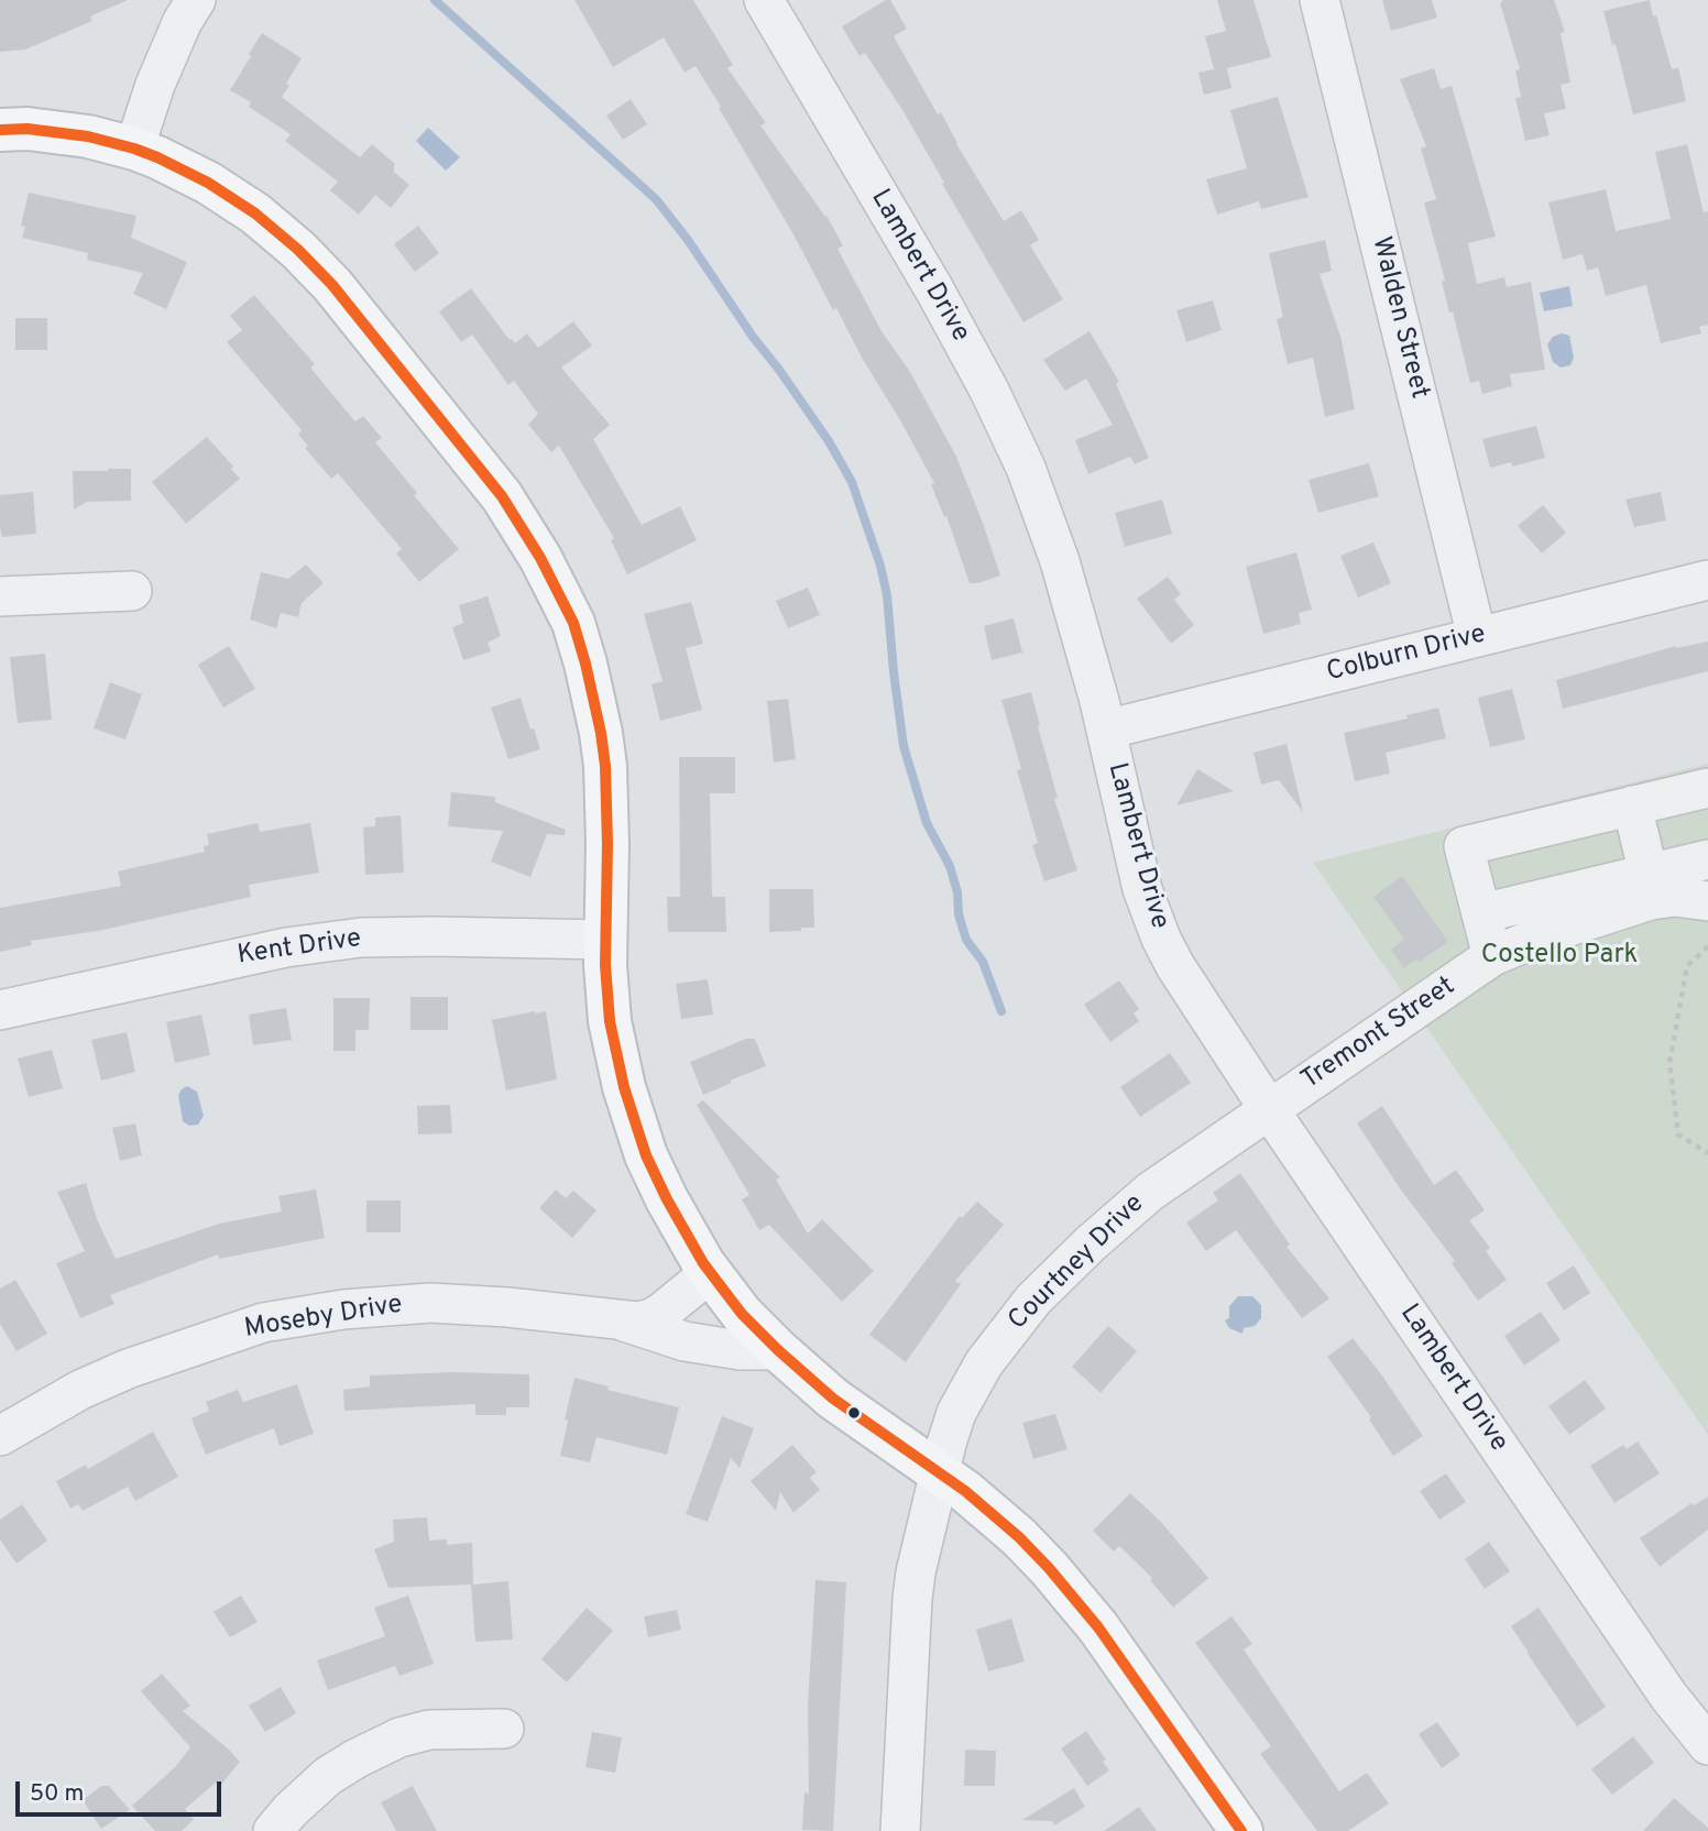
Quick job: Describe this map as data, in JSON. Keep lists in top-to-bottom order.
{
  "streets": {
    "street": [
      "Lambert Drive",
      "Walden Street",
      "Colburn Drive",
      "Kent Drive",
      "Tremont Street",
      "Courtney Drive",
      "Moseby Drive"
    ]
  },
  "crossings": [
    ["Lambert Drive", "Colburn Drive"],
    ["Lambert Drive", "Tremont Street"],
    ["Lambert Drive", "Courtney Drive"],
    ["Walden Street", "Colburn Drive"],
    ["Tremont Street", "Courtney Drive"]
  ],
  "parks": ["Costello Park"],
  "scale_bar": "50 m"
}
